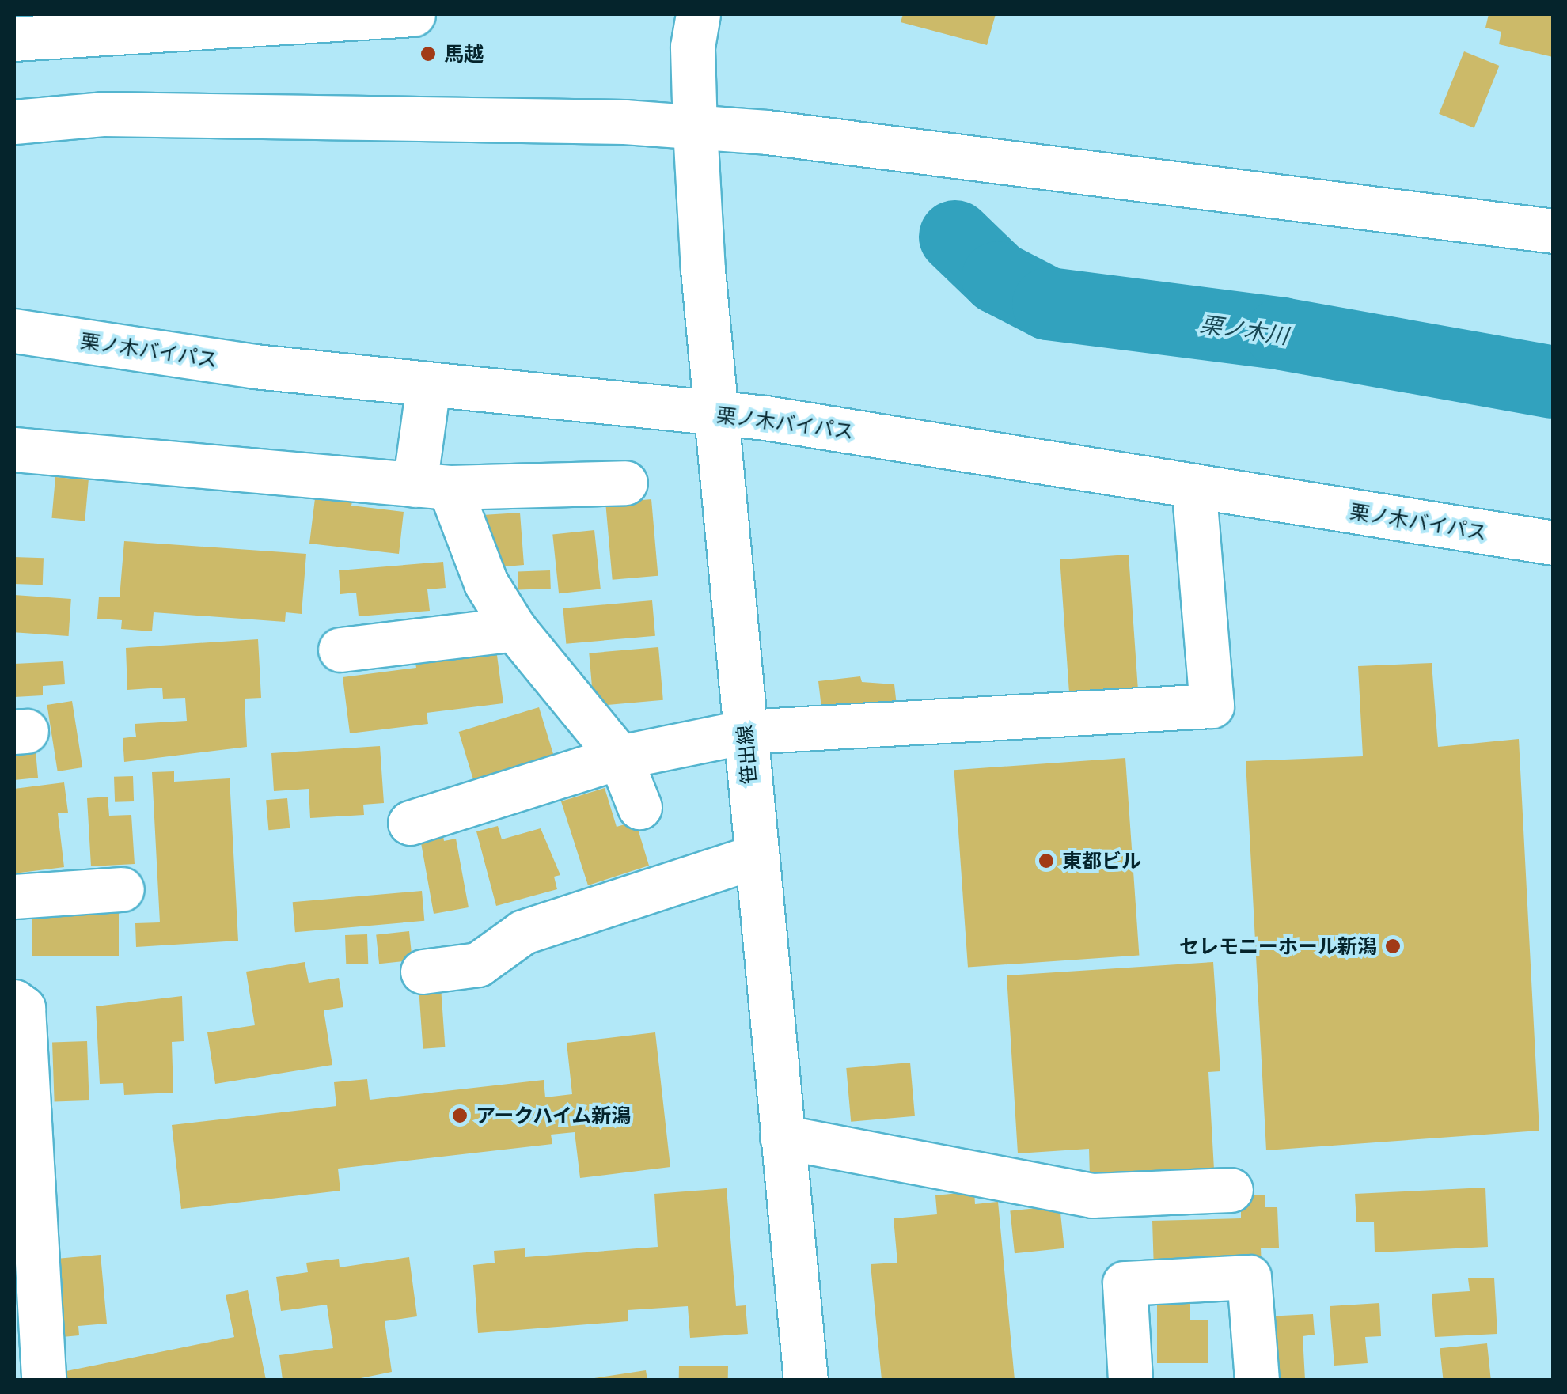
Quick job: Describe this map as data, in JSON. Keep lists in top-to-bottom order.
{
  "streets": {
    "main road": ["栗ノ木バイパス", "笹出線"]
  },
  "crossings": [
    ["栗ノ木バイパス", "笹出線"]
  ],
  "water": ["栗ノ木川"],
  "places": [
    "馬越",
    "東都ビル",
    "セレモニーホール新潟",
    "アークハイム新潟"
  ]
}
